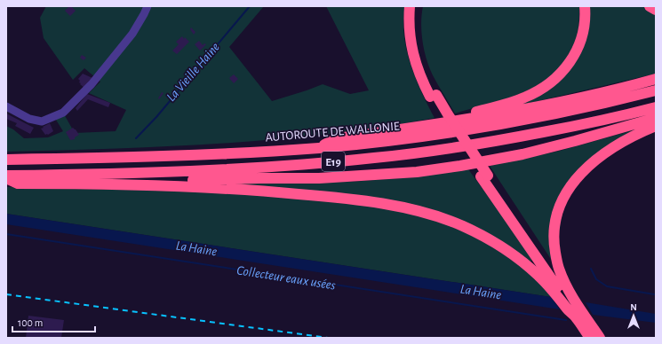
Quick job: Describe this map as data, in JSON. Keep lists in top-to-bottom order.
{
  "streets": {
    "highway": ["AUTOROUTE DE WALLONIE", "E19"]
  },
  "water": ["La Vieille Haine", "La Haine", "Collecteur eaux usées"],
  "scale_bar": "100 m",
  "north": "top"
}
